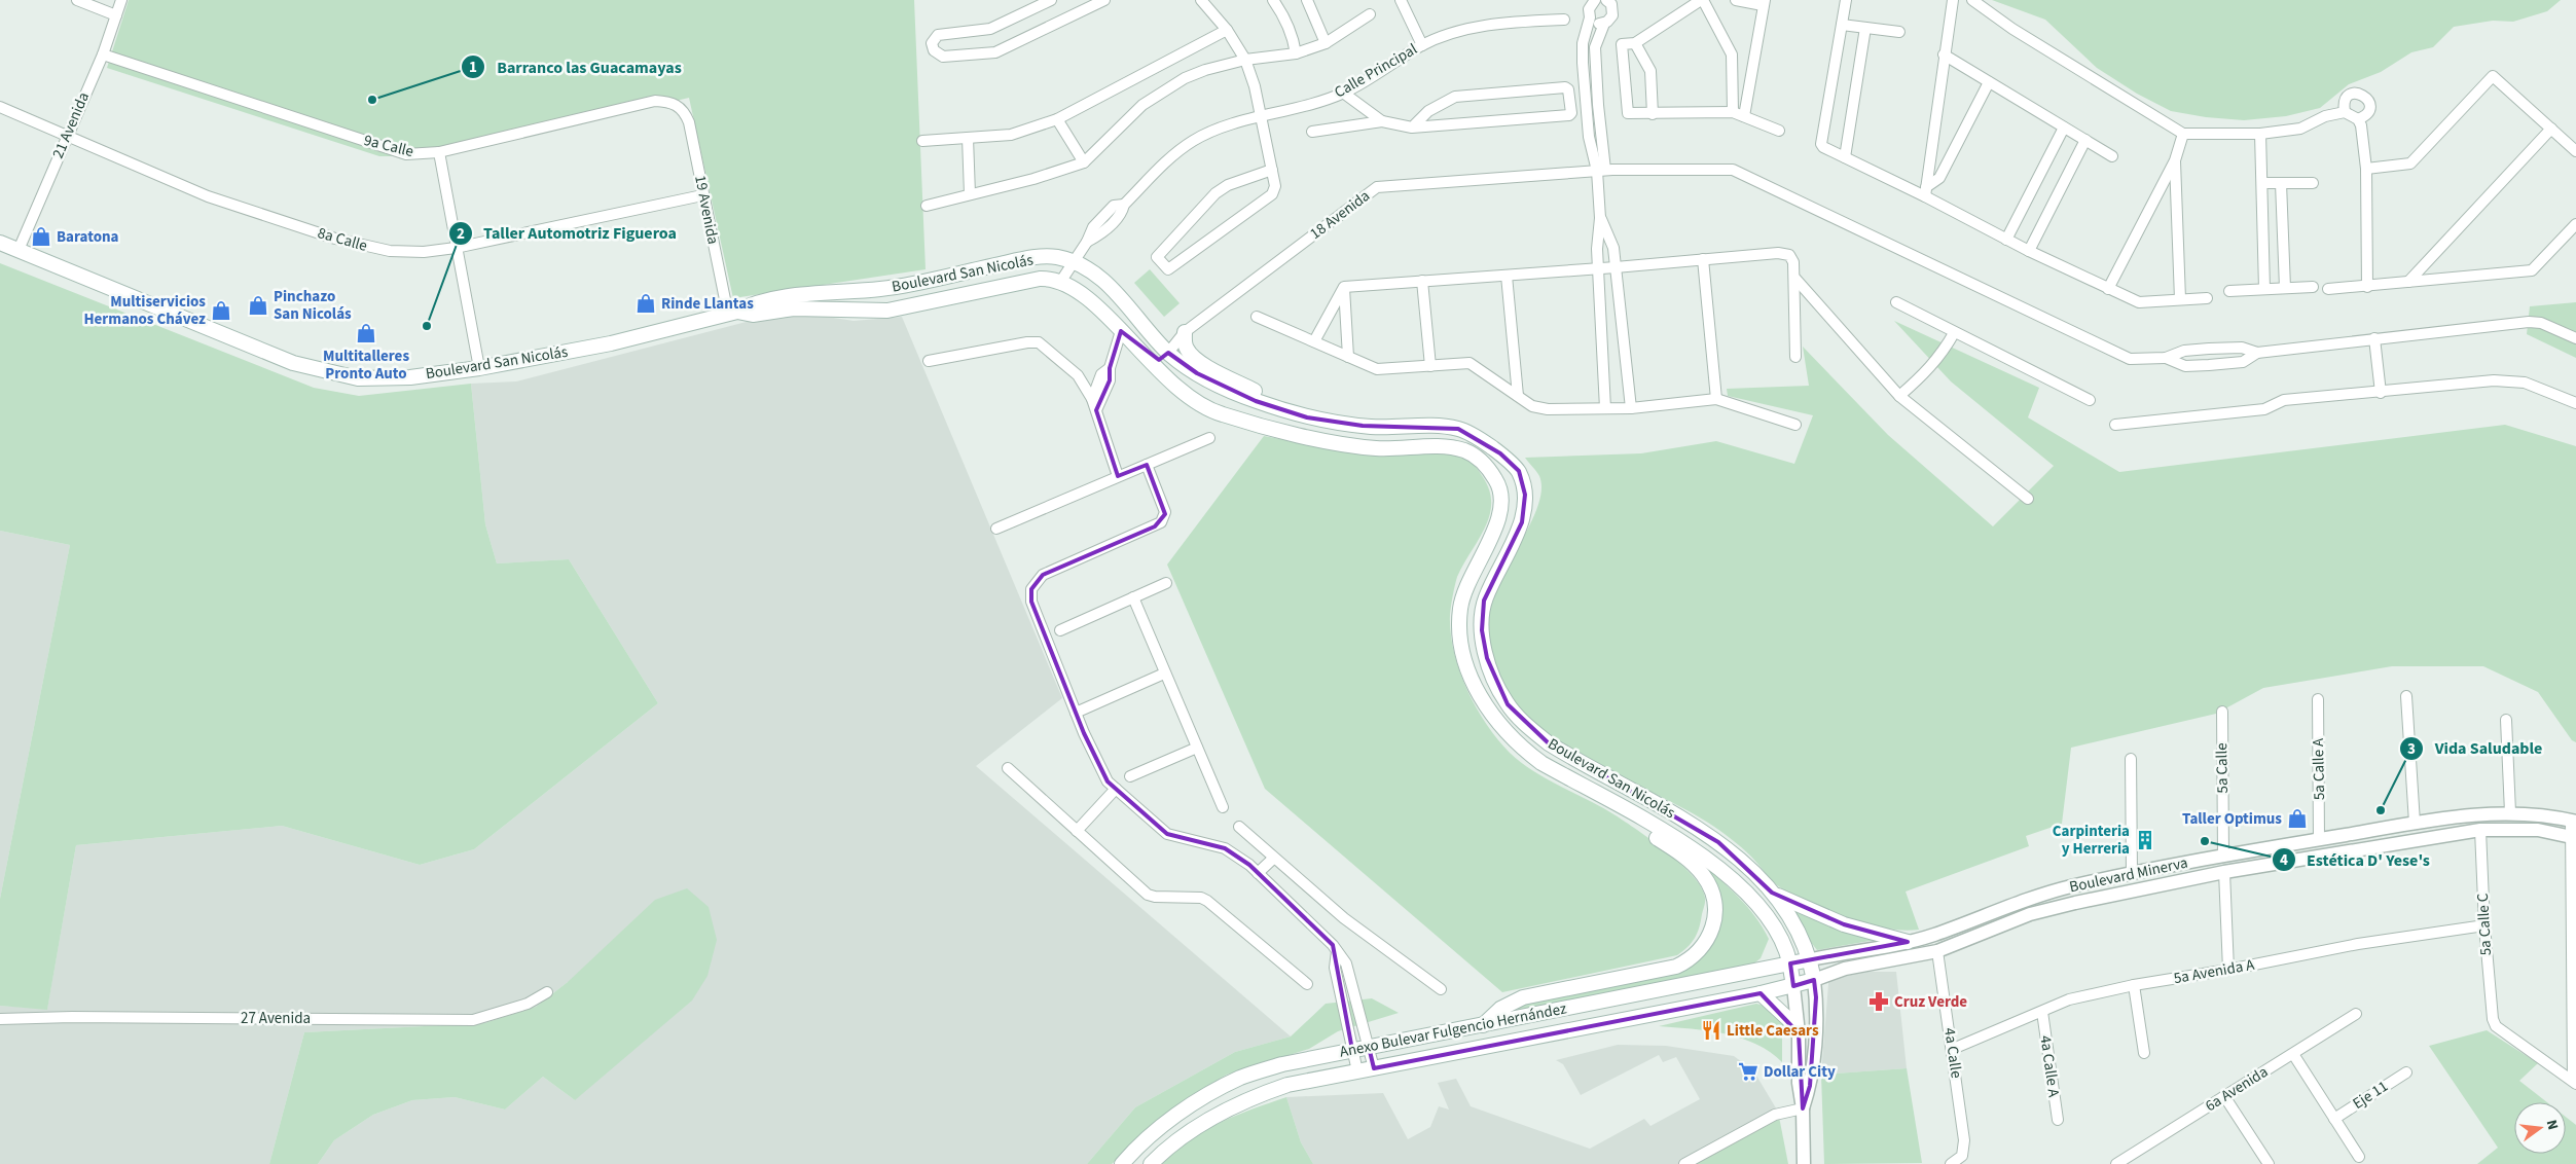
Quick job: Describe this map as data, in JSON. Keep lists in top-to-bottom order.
{
  "streets": {
    "main road": ["Boulevard San Nicolás", "Anexo Bulevar Fulgencio Hernández"],
    "street": [
      "Calle Principal",
      "21 Avenida",
      "9a Calle",
      "19 Avenida",
      "18 Avenida",
      "8a Calle",
      "5a Calle",
      "5a Calle A",
      "Boulevard Minerva",
      "5a Calle C",
      "5a Avenida A",
      "27 Avenida",
      "4a Calle",
      "4a Calle A",
      "6a Avenida",
      "Eje 11"
    ]
  },
  "crossings": [
    ["Calle Principal", "Boulevard San Nicolás"],
    ["21 Avenida", "9a Calle"],
    ["21 Avenida", "8a Calle"],
    ["21 Avenida", "Boulevard San Nicolás"],
    ["9a Calle", "19 Avenida"],
    ["19 Avenida", "8a Calle"],
    ["19 Avenida", "Boulevard San Nicolás"],
    ["18 Avenida", "Boulevard San Nicolás"],
    ["Boulevard San Nicolás", "Boulevard Minerva"],
    ["Boulevard San Nicolás", "Anexo Bulevar Fulgencio Hernández"],
    ["5a Calle", "Boulevard Minerva"],
    ["5a Calle A", "Boulevard Minerva"],
    ["Boulevard Minerva", "5a Calle C"],
    ["Boulevard Minerva", "Anexo Bulevar Fulgencio Hernández"],
    ["Boulevard Minerva", "4a Calle"],
    ["5a Calle C", "5a Avenida A"],
    ["5a Avenida A", "4a Calle"],
    ["5a Avenida A", "4a Calle A"]
  ],
  "places": {
    "other": [
      "Barranco las Guacamayas",
      "Taller Automotriz Figueroa",
      "Vida Saludable",
      "Estética D' Yese's"
    ],
    "shop": [
      "Baratona",
      "Rinde Llantas",
      "Pinchazo San Nicolás",
      "Multiservicios Hermanos Chávez",
      "Multitalleres Pronto Auto",
      "Taller Optimus"
    ],
    "building": ["Carpinteria y Herreria"],
    "pharmacy": ["Cruz Verde"],
    "restaurant": ["Little Caesars"],
    "supermarket": ["Dollar City"]
  },
  "north": "right"
}
